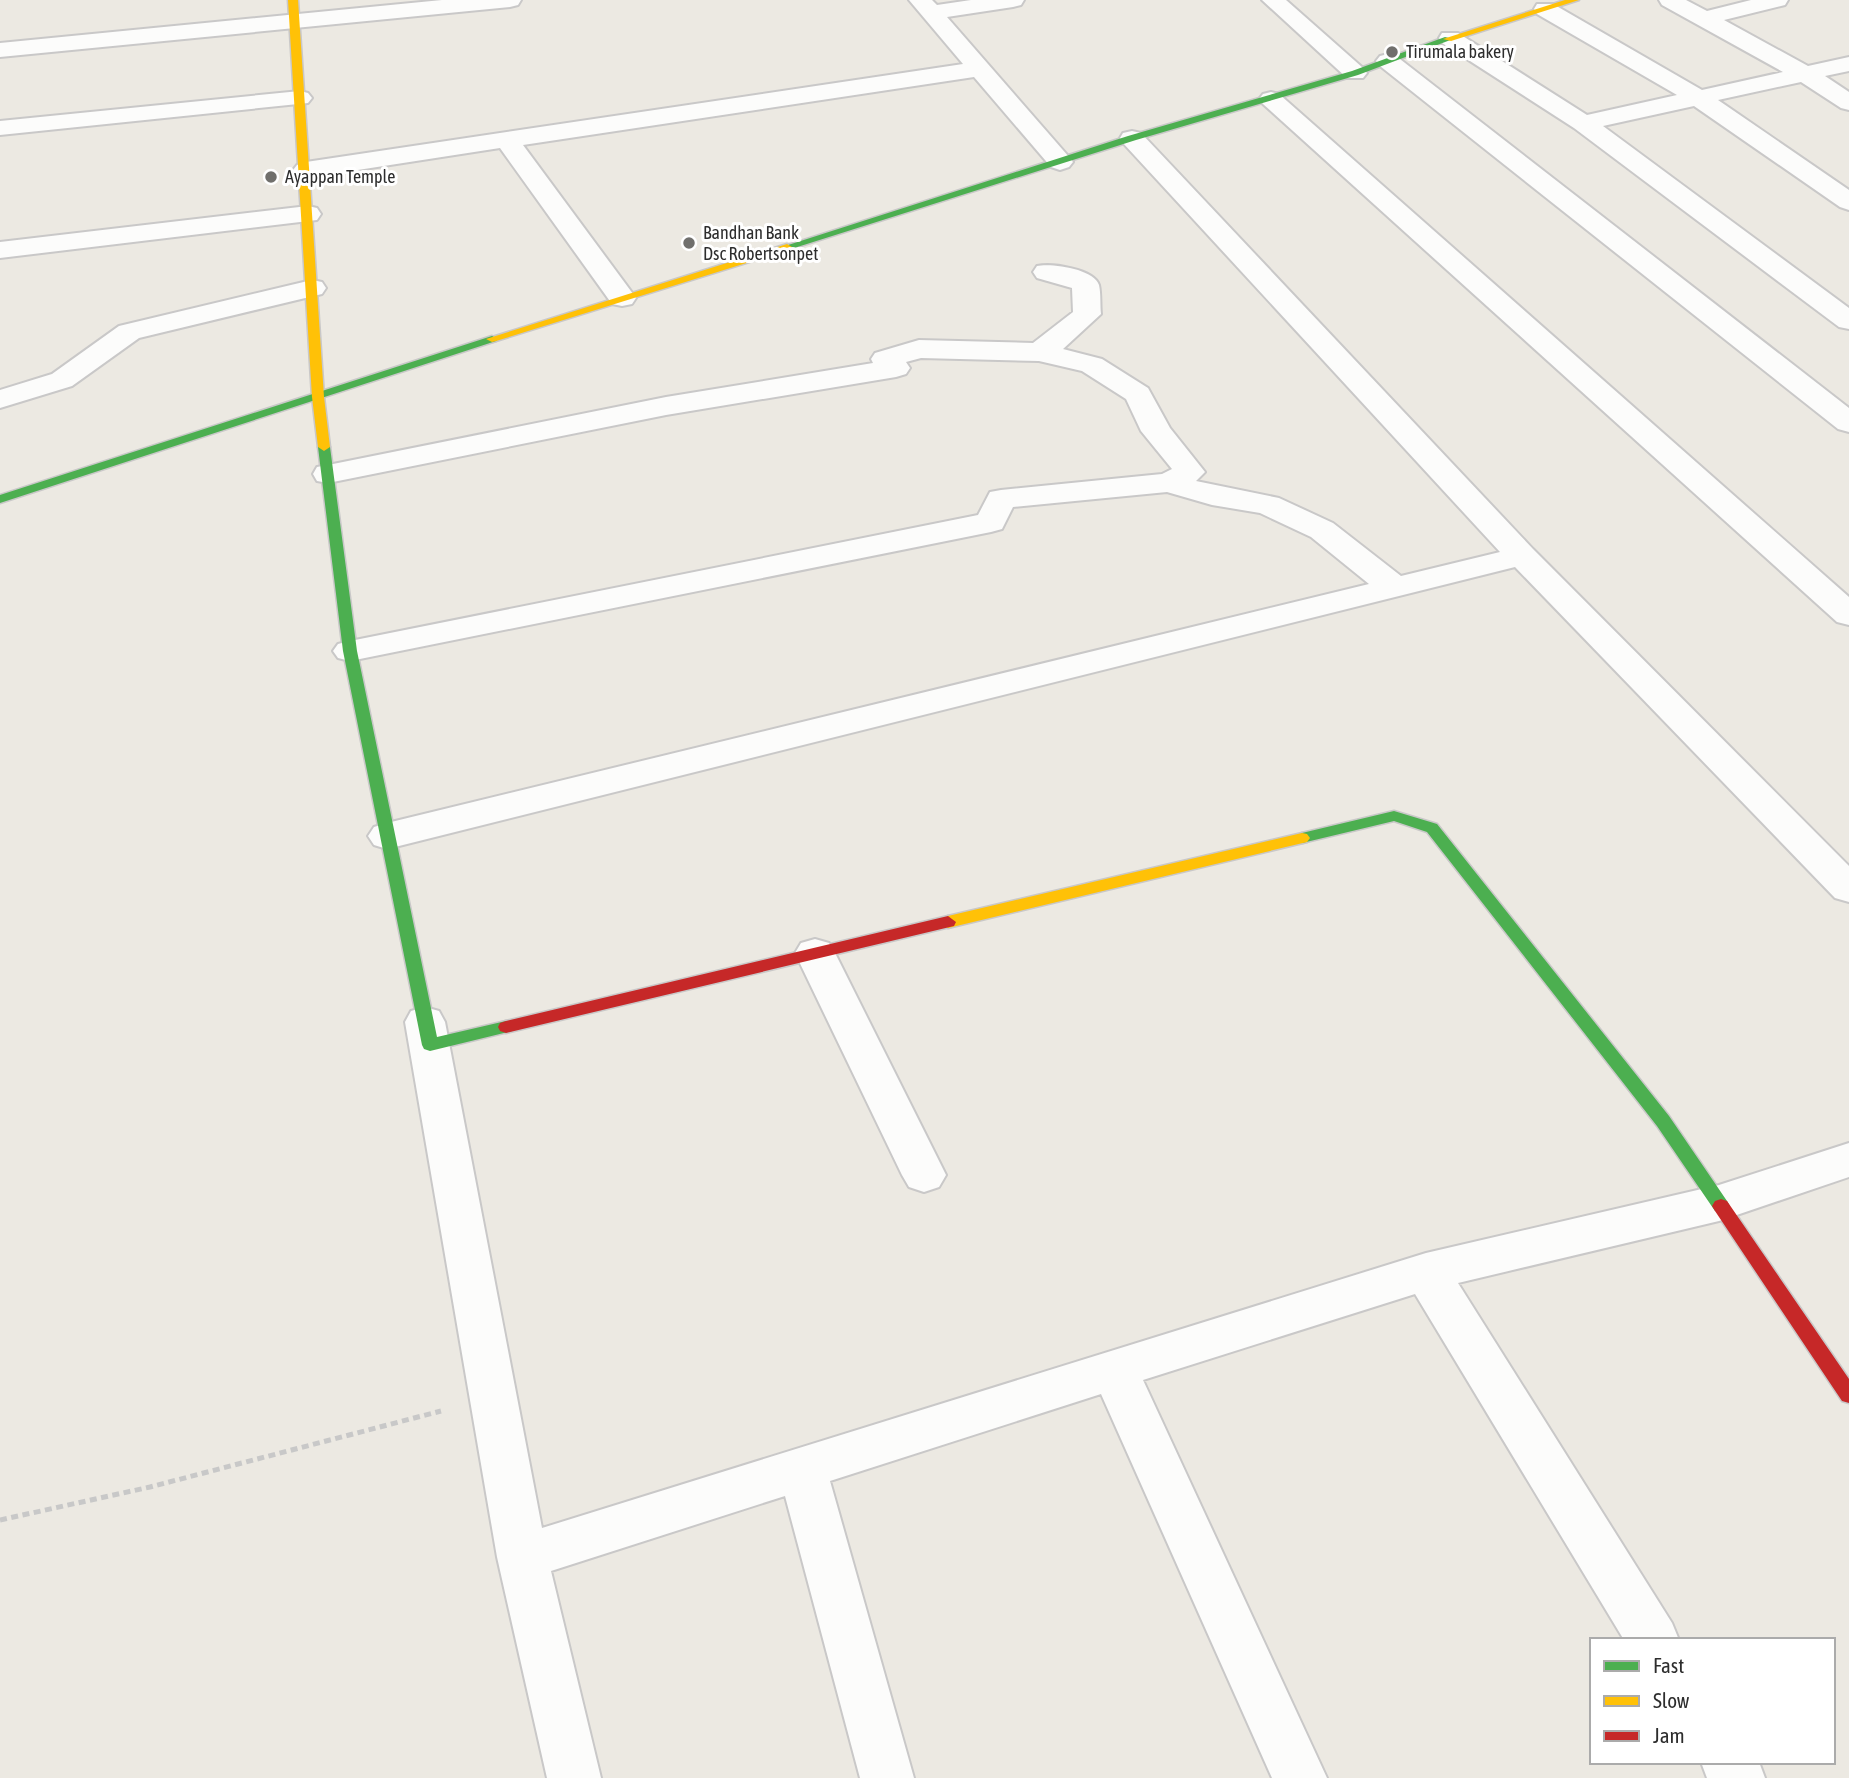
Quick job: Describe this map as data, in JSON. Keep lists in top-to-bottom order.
{
  "places": ["Tirumala bakery", "Ayappan Temple", "Bandhan Bank Dsc Robertsonpet"],
  "legend": ["Fast", "Slow", "Jam"]
}
